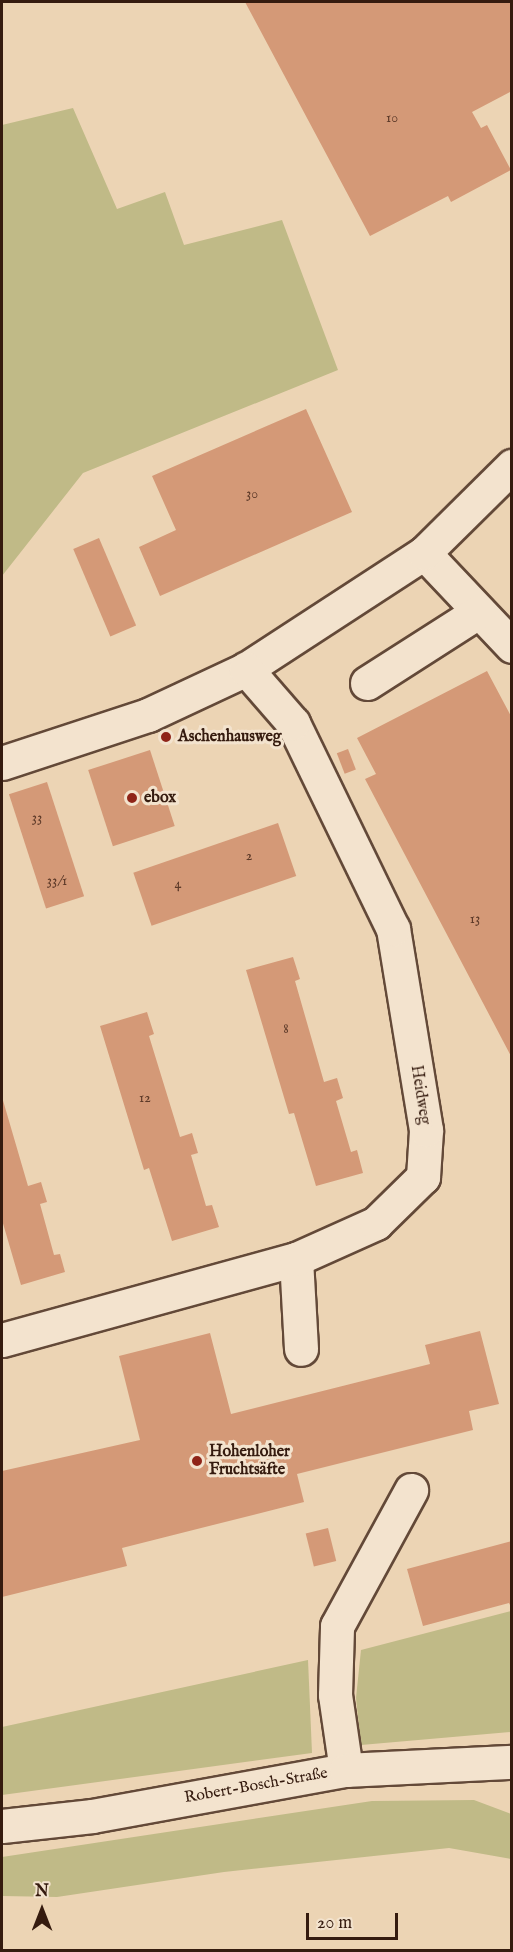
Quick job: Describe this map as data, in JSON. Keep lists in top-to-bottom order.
{
  "streets": {
    "street": ["Heidweg", "Robert-Bosch-Straße"]
  },
  "places": ["Aschenhausweg", "ebox", "Hohenloher Fruchtsäfte"],
  "house_numbers": [
    "10",
    "30",
    "33",
    "2",
    "33/1",
    "4",
    "13",
    "8",
    "12"
  ],
  "scale_bar": "20 m",
  "north": "top"
}
